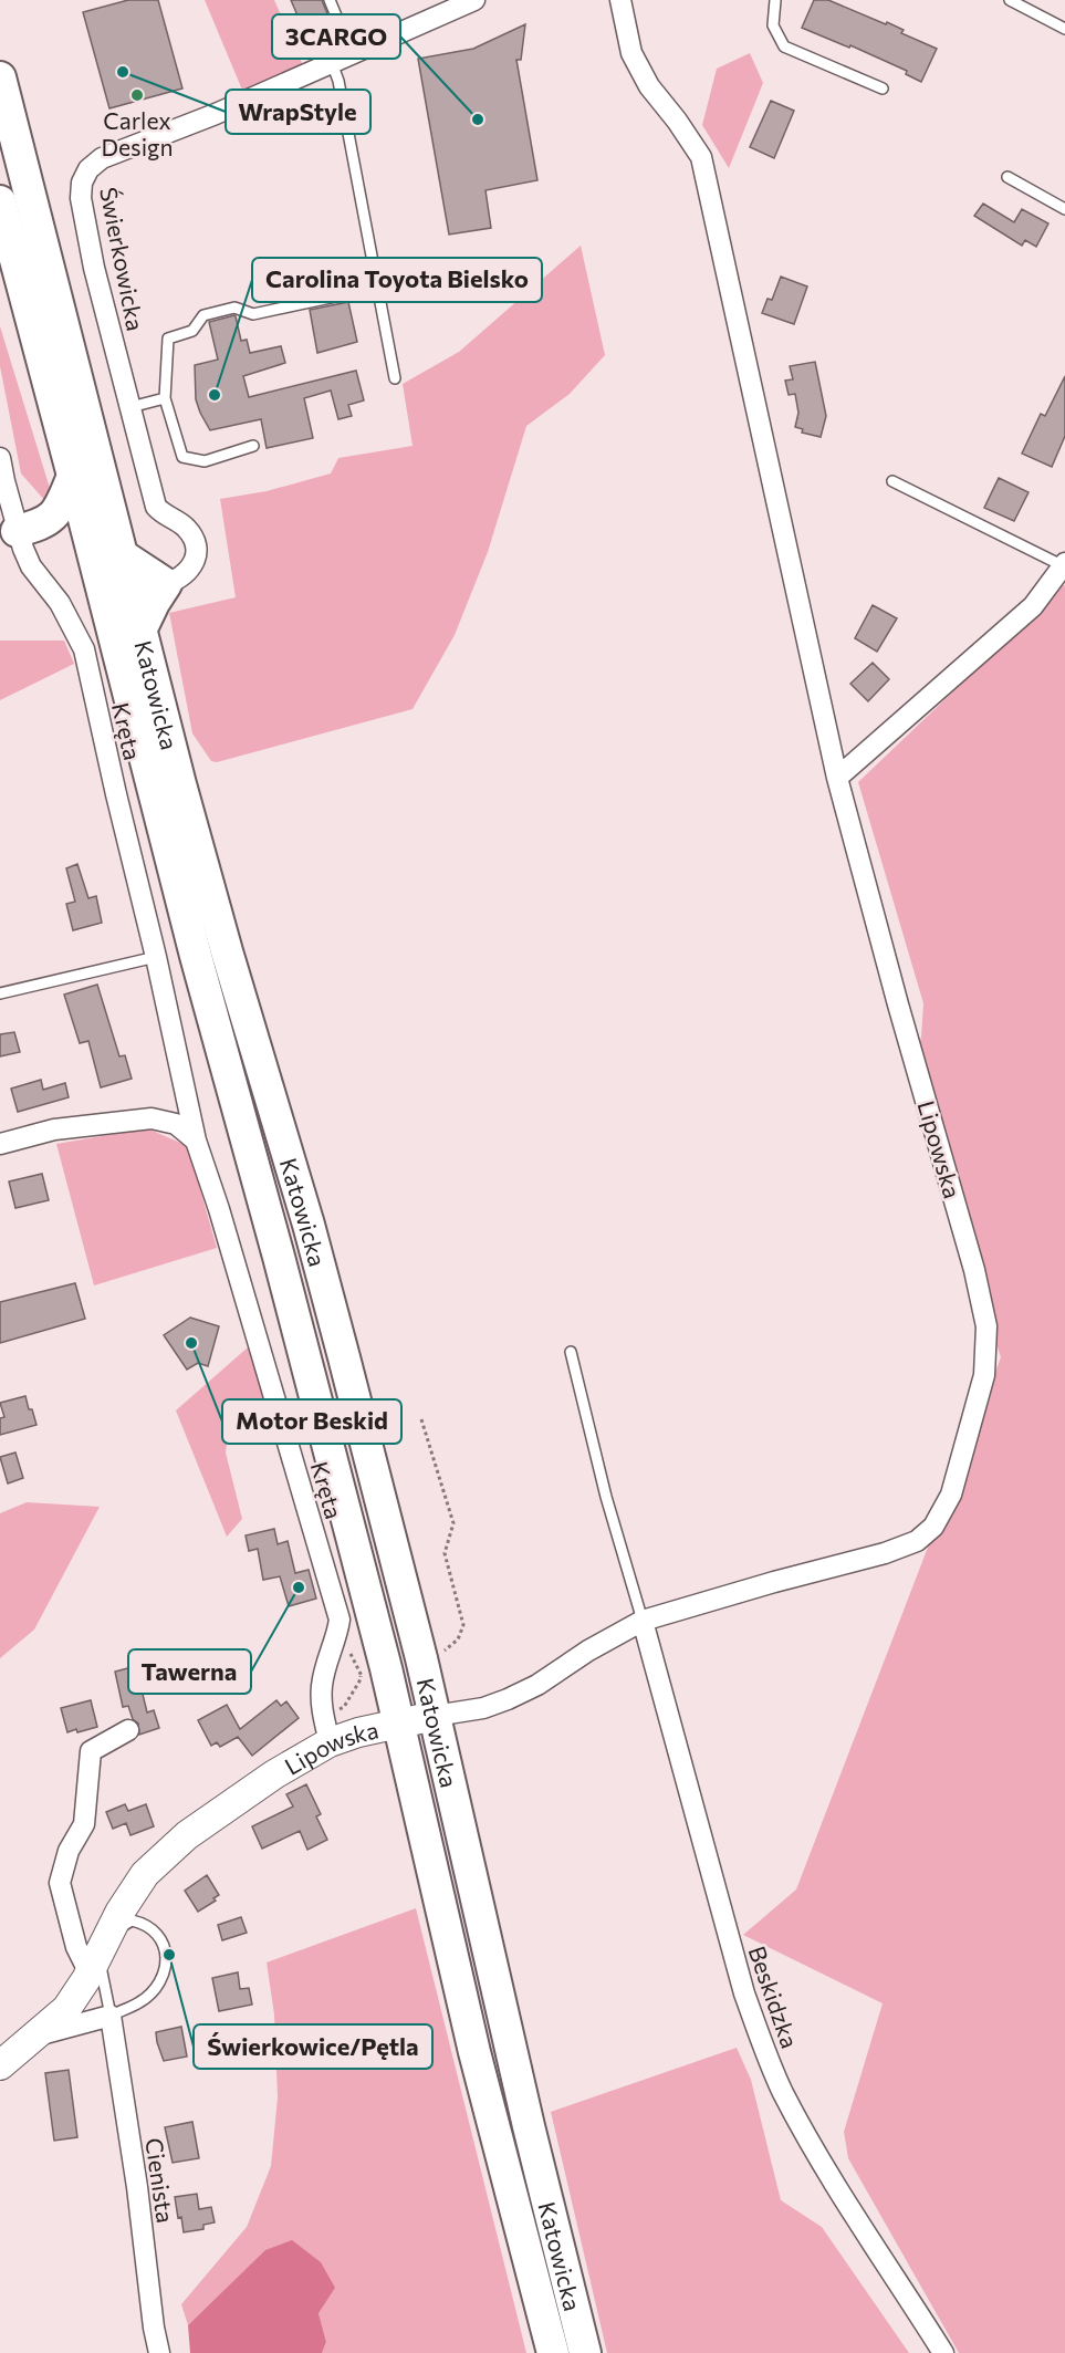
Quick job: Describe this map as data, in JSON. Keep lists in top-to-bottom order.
{
  "streets": {
    "main road": ["Katowicka"],
    "street": [
      "Świerkowicka",
      "Kręta",
      "Lipowska",
      "Beskidzka",
      "Cienista"
    ]
  },
  "crossings": [
    ["Katowicka", "Lipowska"],
    ["Kręta", "Lipowska"],
    ["Lipowska", "Beskidzka"],
    ["Lipowska", "Cienista"]
  ],
  "places": [
    "WrapStyle",
    "Carlex Design",
    "3CARGO",
    "Carolina Toyota Bielsko",
    "Motor Beskid",
    "Tawerna",
    "Świerkowice/Pętla"
  ]
}
